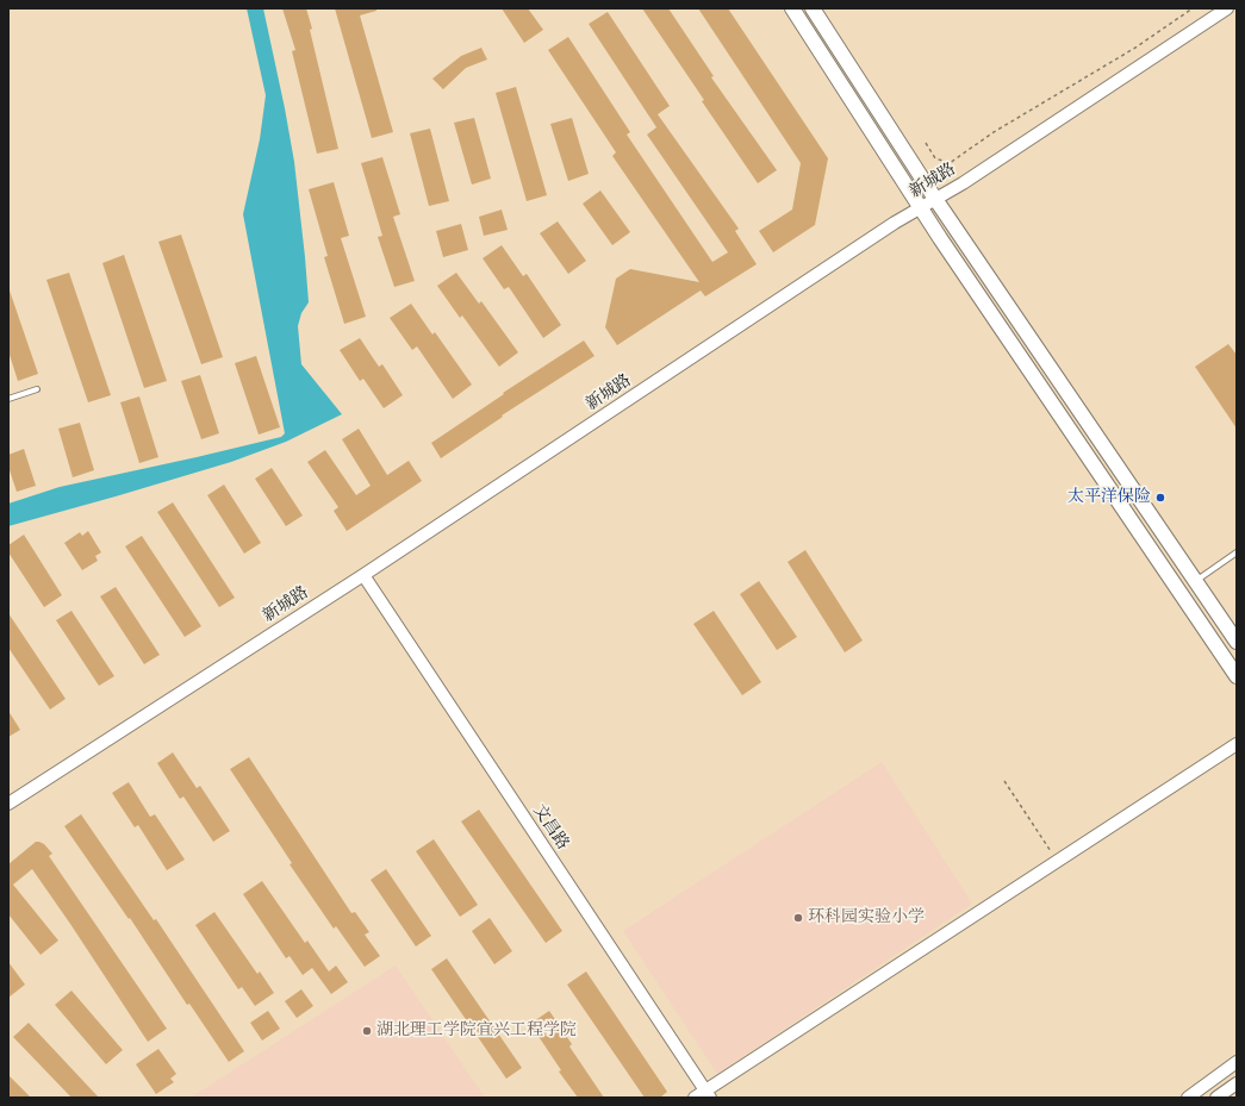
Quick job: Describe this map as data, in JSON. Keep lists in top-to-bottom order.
{
  "streets": {
    "street": ["新城路", "文昌路"]
  },
  "crossings": [
    ["新城路", "文昌路"]
  ],
  "places": ["太平洋保险", "环科园实验小学", "湖北理工学院宜兴工程学院"]
}
